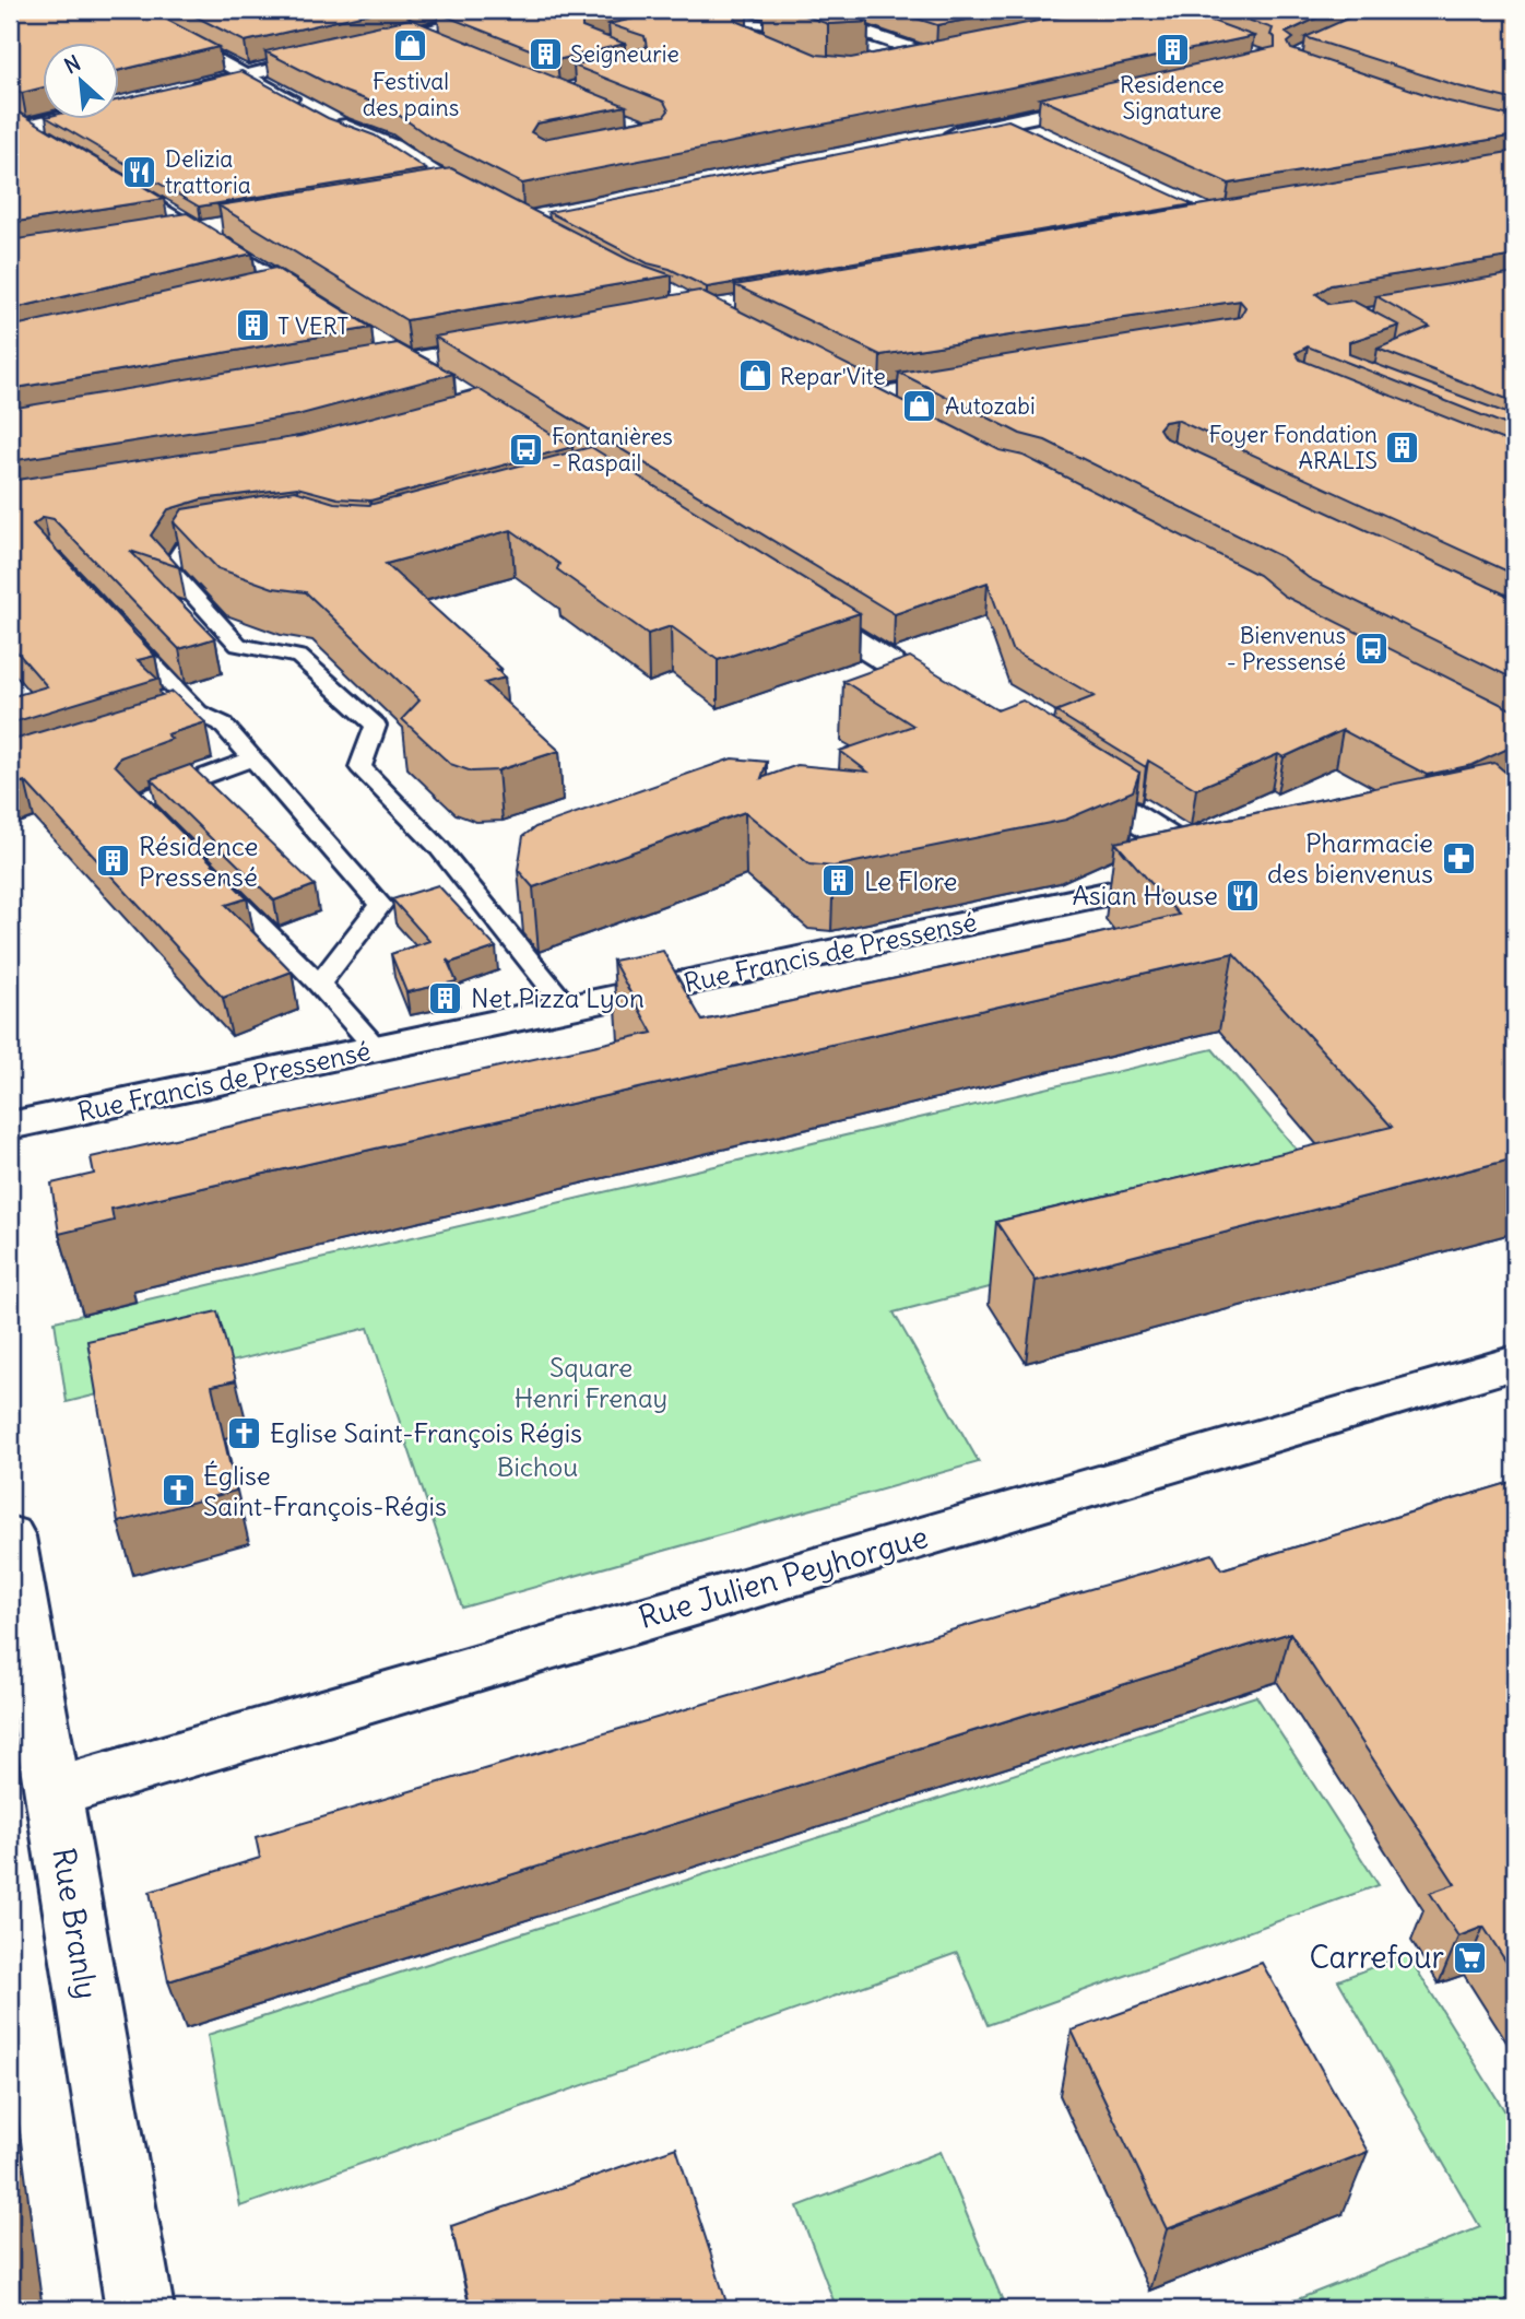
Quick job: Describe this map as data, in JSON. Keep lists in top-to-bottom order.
{
  "streets": {
    "street": ["Rue Francis de Pressensé", "Rue Julien Peyhorgue", "Rue Branly"]
  },
  "crossings": [
    ["Rue Julien Peyhorgue", "Rue Branly"]
  ],
  "parks": ["Square Henri Frenay", "Bichou"],
  "places": {
    "shop": ["Festival des pains", "Repar'Vite", "Autozabi"],
    "building": [
      "Residence Signature",
      "Seigneurie",
      "T VERT",
      "Foyer Fondation ARALIS",
      "Résidence Pressensé",
      "Le Flore",
      "Net Pizza Lyon"
    ],
    "restaurant": ["Delizia trattoria", "Asian House"],
    "bus stop": ["Fontanières - Raspail", "Bienvenus - Pressensé"],
    "pharmacy": ["Pharmacie des bienvenus"],
    "church": ["Eglise Saint-François Régis", "Église Saint-François-Régis"],
    "supermarket": ["Carrefour"]
  },
  "north": "top left"
}
